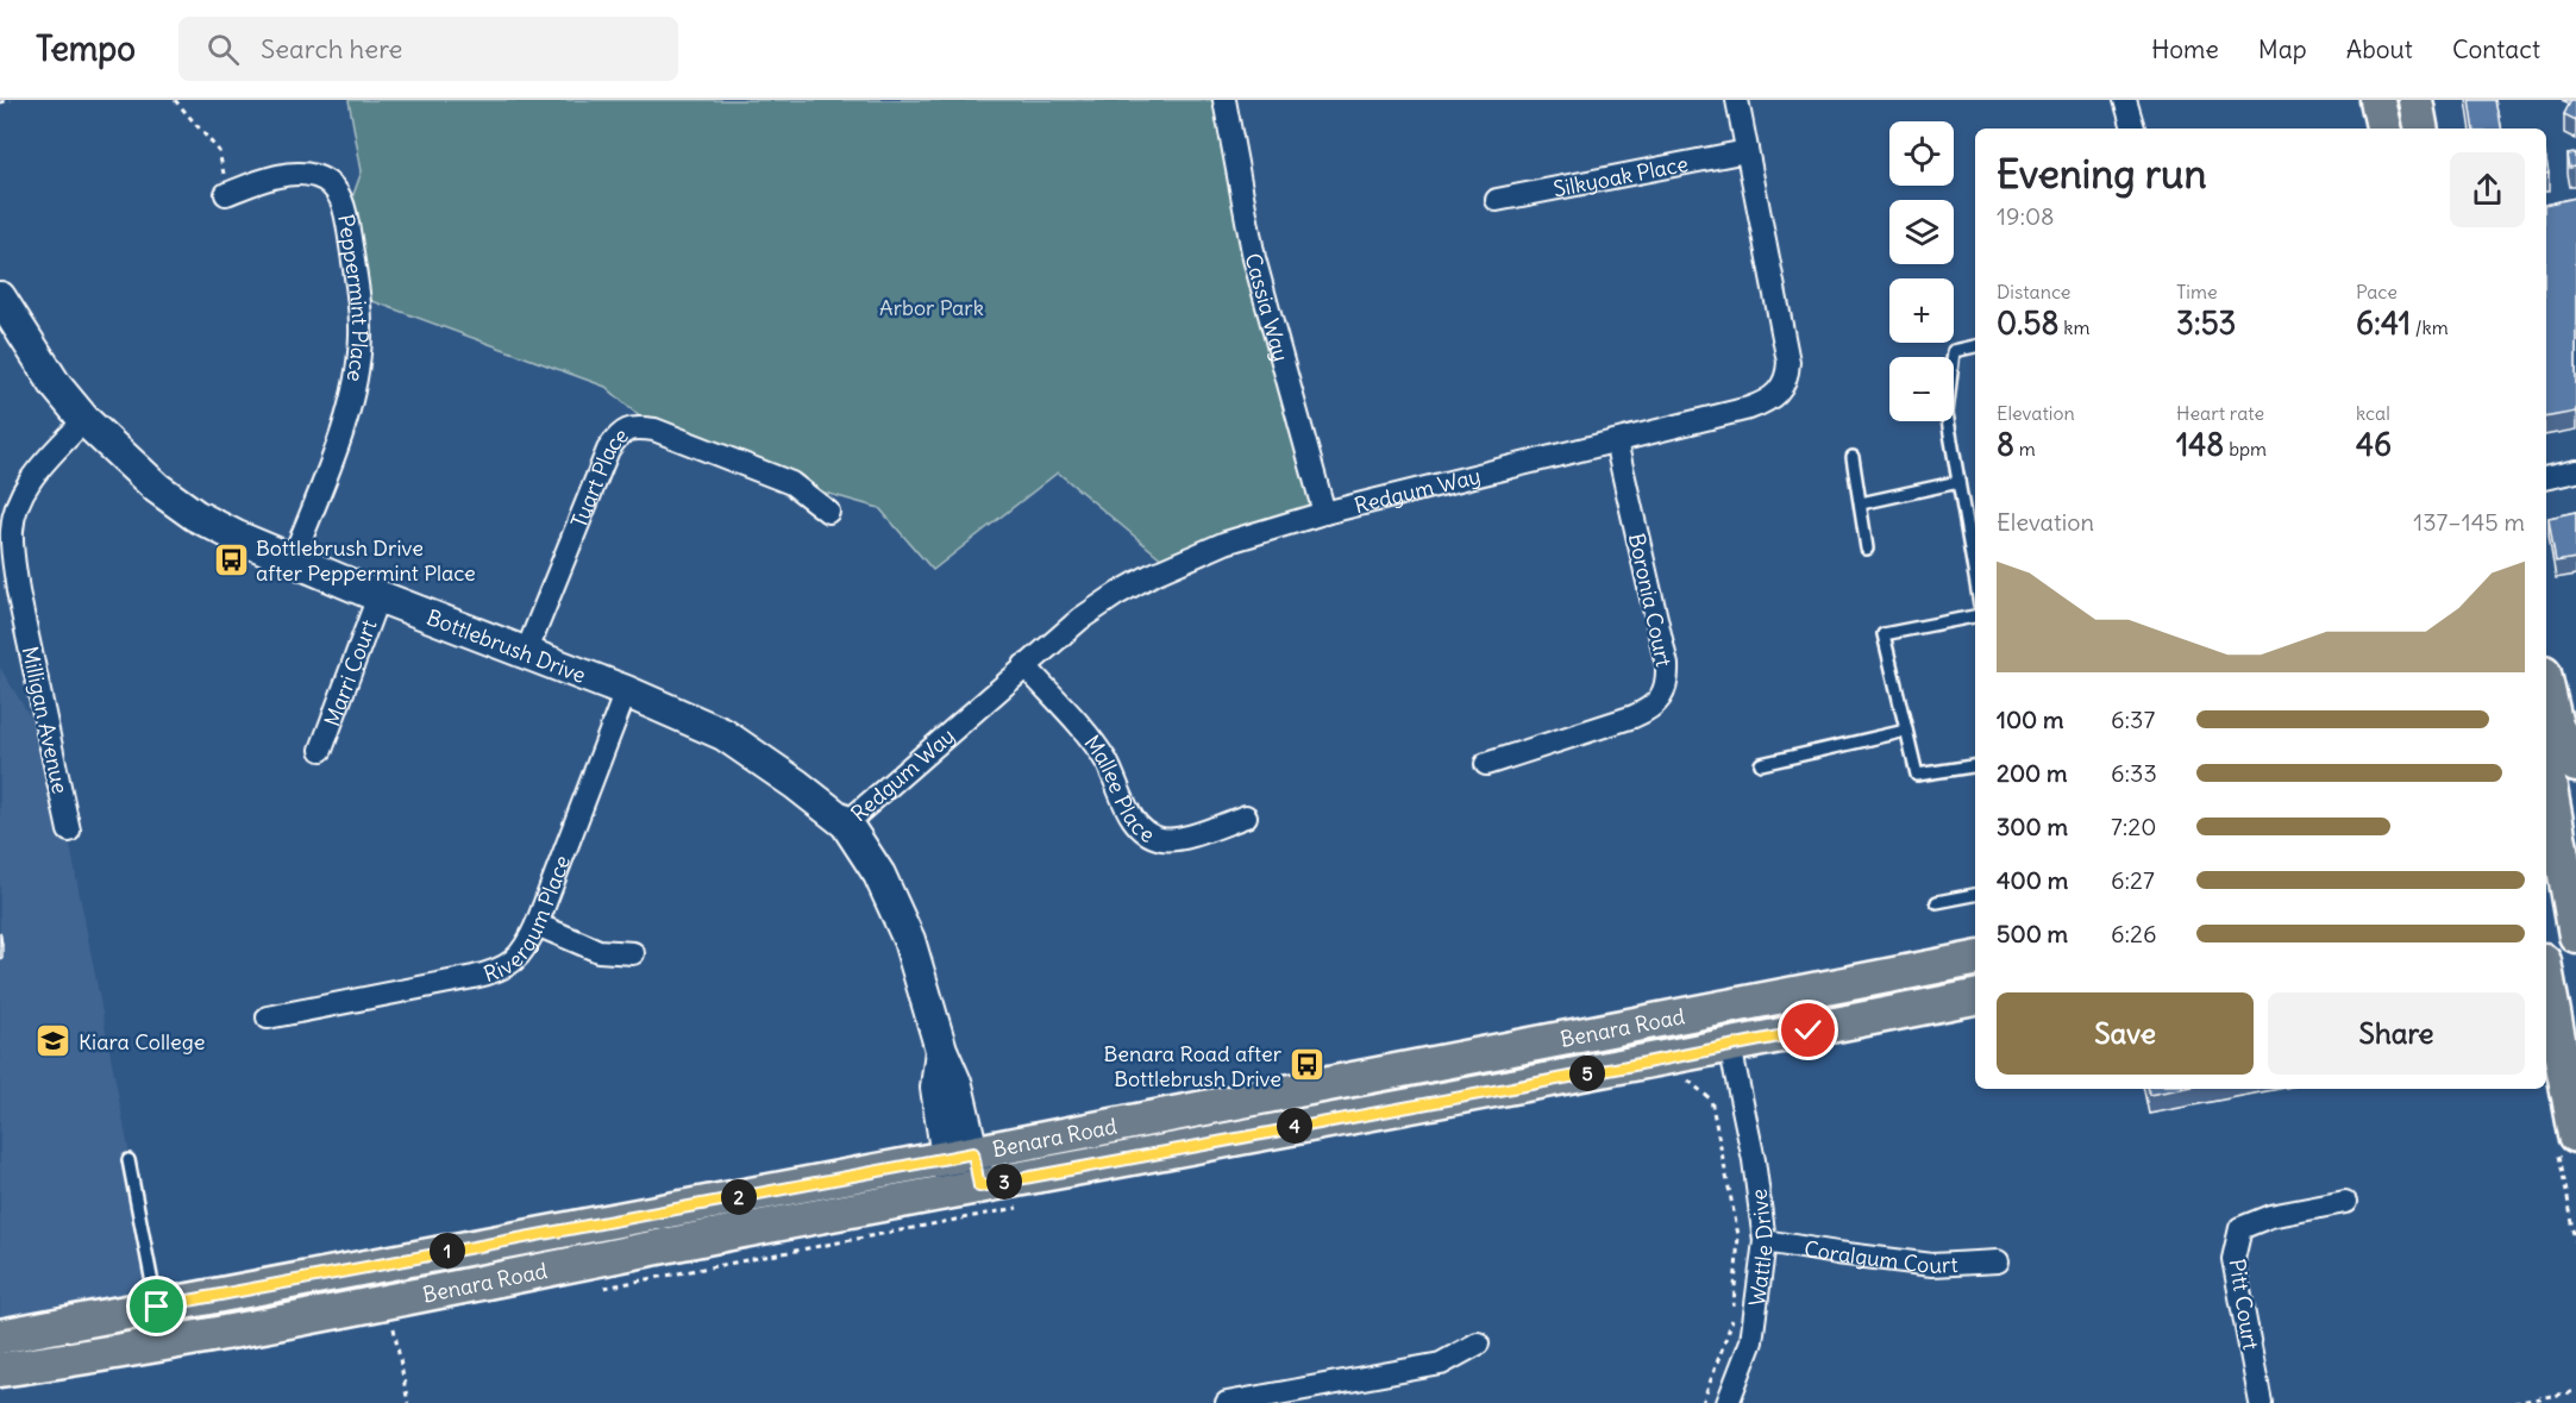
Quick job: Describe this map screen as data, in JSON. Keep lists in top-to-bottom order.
{
  "streets": {
    "main road": ["Benara Road"],
    "street": [
      "Silkyoak Place",
      "Peppermint Place",
      "Cassia Way",
      "Tuart Place",
      "Redgum Way",
      "Boronia Court",
      "Bottlebrush Drive",
      "Marri Court",
      "Milligan Avenue",
      "Mallee Place",
      "Rivergum Place",
      "Wattle Drive",
      "Coralgum Court",
      "Pitt Court"
    ]
  },
  "crossings": [
    ["Silkyoak Place", "Redgum Way"],
    ["Peppermint Place", "Bottlebrush Drive"],
    ["Cassia Way", "Redgum Way"],
    ["Tuart Place", "Bottlebrush Drive"],
    ["Redgum Way", "Boronia Court"],
    ["Redgum Way", "Bottlebrush Drive"],
    ["Redgum Way", "Mallee Place"],
    ["Bottlebrush Drive", "Marri Court"],
    ["Bottlebrush Drive", "Milligan Avenue"],
    ["Bottlebrush Drive", "Rivergum Place"],
    ["Bottlebrush Drive", "Benara Road"],
    ["Benara Road", "Wattle Drive"],
    ["Wattle Drive", "Coralgum Court"]
  ],
  "parks": ["Arbor Park"],
  "places": {
    "bus stop": ["Bottlebrush Drive after Peppermint Place", "Benara Road after Bottlebrush Drive"],
    "school or university": ["Kiara College"]
  },
  "page": {
    "header": "Tempo",
    "search": "Search here",
    "nav": [
      "Home",
      "Map",
      "About",
      "Contact"
    ],
    "map_buttons": ["+", "−"],
    "heading": ["Evening run", "19:08"],
    "stats": [
      ["Distance", "0.58 km"],
      ["Time", "3:53"],
      ["Pace", "6:41 /km"],
      ["Elevation", "8 m"],
      ["Heart rate", "148 bpm"],
      ["kcal", "46"]
    ],
    "chart": ["Elevation", "137–145 m"],
    "list": [
      {
        "name": "100 m",
        "note": "6:37"
      },
      {
        "name": "200 m",
        "note": "6:33"
      },
      {
        "name": "300 m",
        "note": "7:20"
      },
      {
        "name": "400 m",
        "note": "6:27"
      },
      {
        "name": "500 m",
        "note": "6:26"
      }
    ],
    "buttons": ["Save", "Share"],
    "pins": [
      "5",
      "4",
      "3",
      "2",
      "1"
    ]
  }
}
